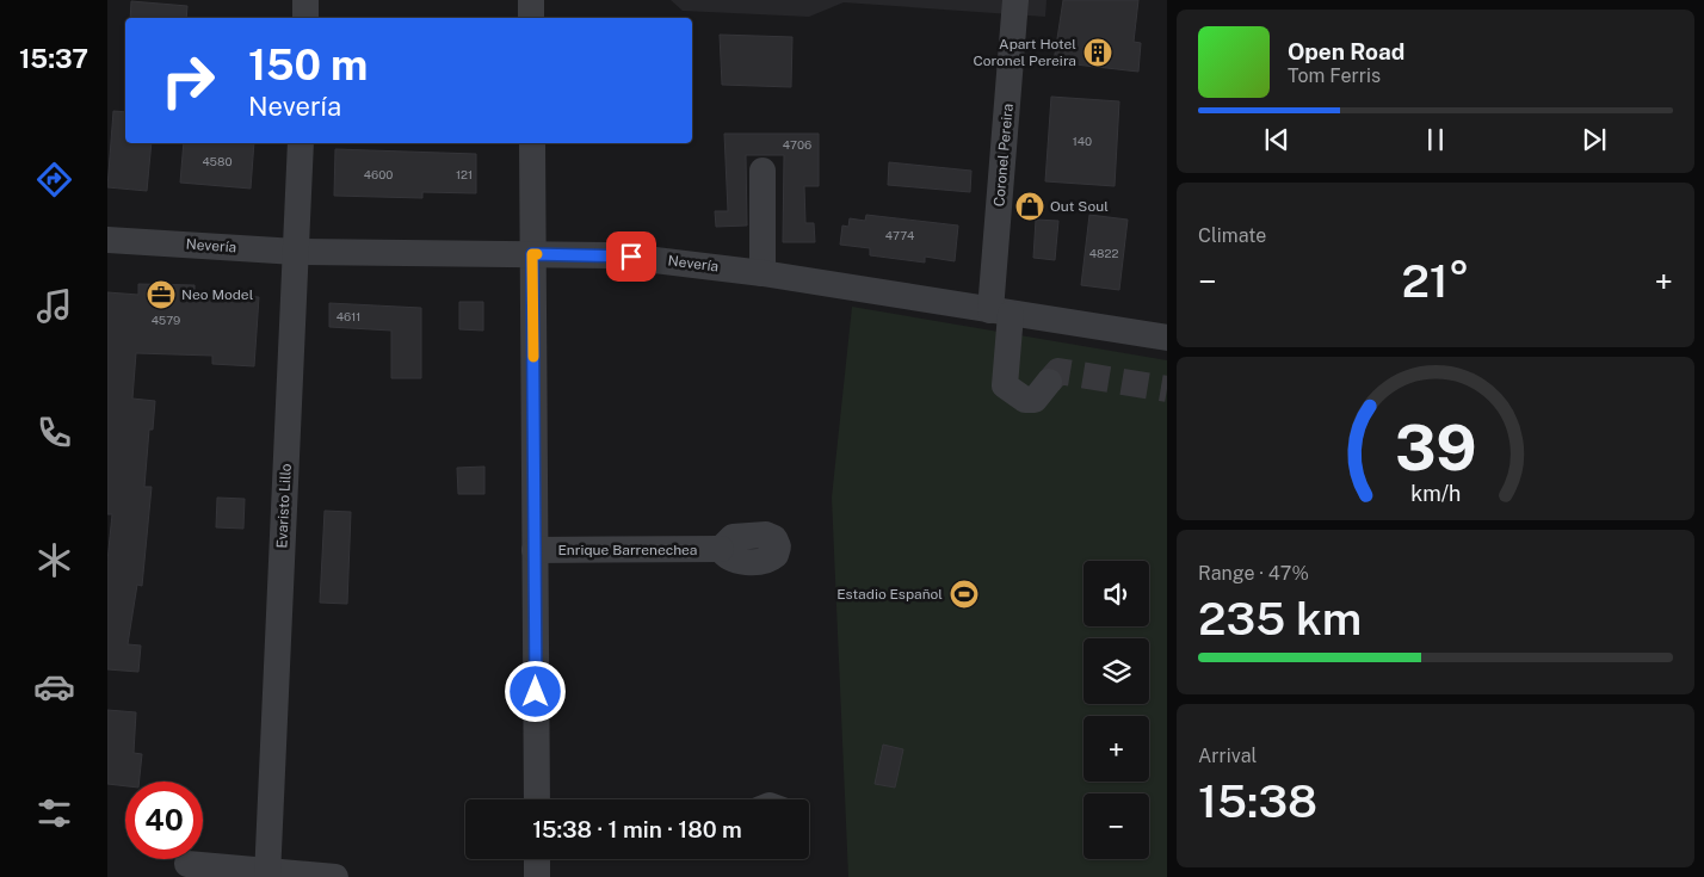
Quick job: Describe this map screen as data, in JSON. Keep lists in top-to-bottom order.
{
  "streets": {
    "street": [
      "Coronel Pereira",
      "Nevería",
      "Evaristo Lillo",
      "Enrique Barrenechea"
    ]
  },
  "crossings": [
    ["Coronel Pereira", "Nevería"],
    ["Nevería", "Evaristo Lillo"]
  ],
  "places": {
    "building": ["Apart Hotel Coronel Pereira"],
    "shop": ["Out Soul"],
    "office": ["Neo Model"],
    "sports": ["Estadio Español"]
  },
  "house_numbers": [
    "140",
    "4706",
    "4580",
    "4600",
    "121",
    "4774",
    "4822",
    "4611",
    "4579"
  ],
  "page": {
    "tabs": "15:37",
    "turn": ["150 m", "Nevería"],
    "song": ["Open Road", "Tom Ferris"],
    "tile": [
      "Climate",
      ["Range · 47%", "235 km"],
      ["Arrival", "15:38"]
    ],
    "heat": ["−", "21°", "+"],
    "map_buttons": ["+", "−"],
    "limit": "40",
    "trip": "15:38 · 1 min · 180 m",
    "gauge": ["39", "km/h"]
  }
}
